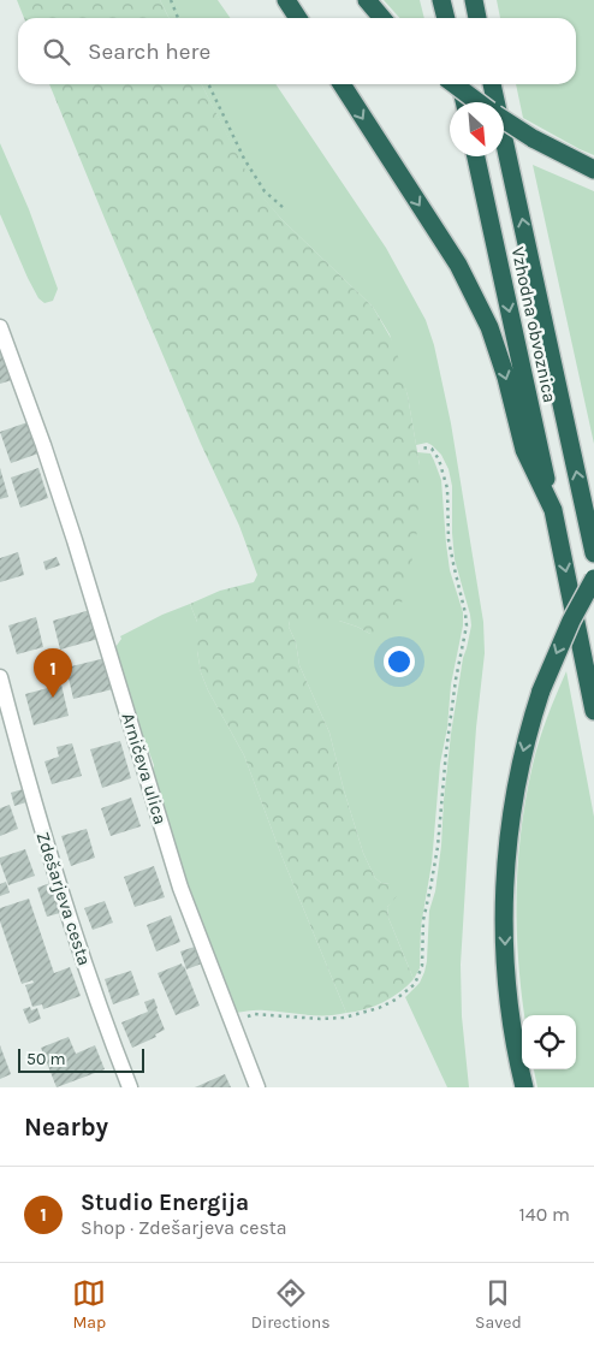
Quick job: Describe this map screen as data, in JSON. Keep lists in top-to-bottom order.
{
  "streets": {
    "highway": ["Vzhodna obvoznica"],
    "street": ["Arničeva ulica", "Zdešarjeva cesta"]
  },
  "scale_bar": "50 m",
  "north": "bottom right",
  "page": {
    "search": "Search here",
    "pins": "1",
    "scale": "50 m",
    "heading": "Nearby",
    "list": [
      {
        "mark": "1",
        "name": "Studio Energija",
        "note": "Shop · Zdešarjeva cesta",
        "value": "140 m"
      }
    ],
    "nav": ["Map", "Directions", "Saved"]
  }
}
